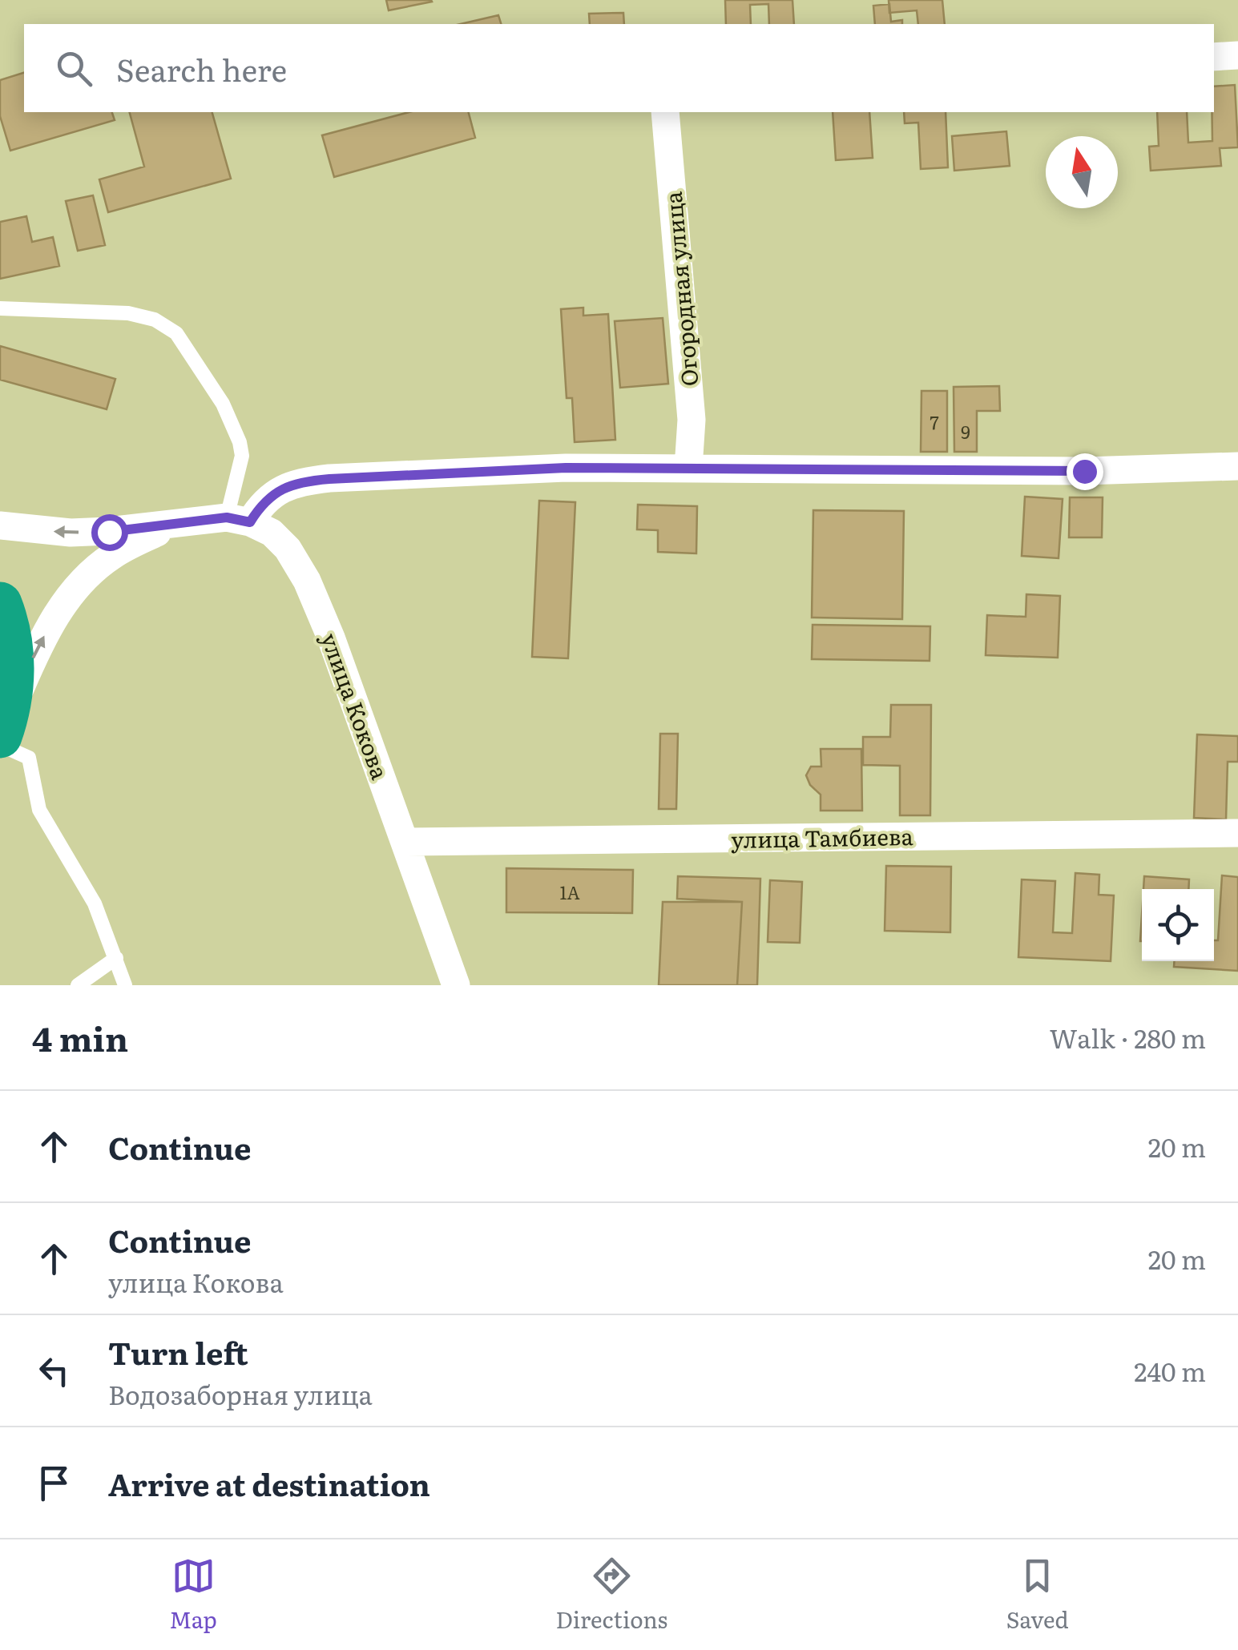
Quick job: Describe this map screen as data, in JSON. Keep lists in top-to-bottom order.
{
  "streets": {
    "street": ["Огородная улица", "улица Кокова", "улица Тамбиева"]
  },
  "crossings": [
    ["улица Кокова", "улица Тамбиева"]
  ],
  "house_numbers": ["7", "9", "1А"],
  "north": "top",
  "page": {
    "search": "Search here",
    "heading": ["4 min", "Walk · 280 m"],
    "list": [
      ["Continue", "20 m"],
      ["Continue", "улица Кокова", "20 m"],
      ["Turn left", "Водозаборная улица", "240 m"],
      "Arrive at destination"
    ],
    "nav": ["Map", "Directions", "Saved"]
  }
}
